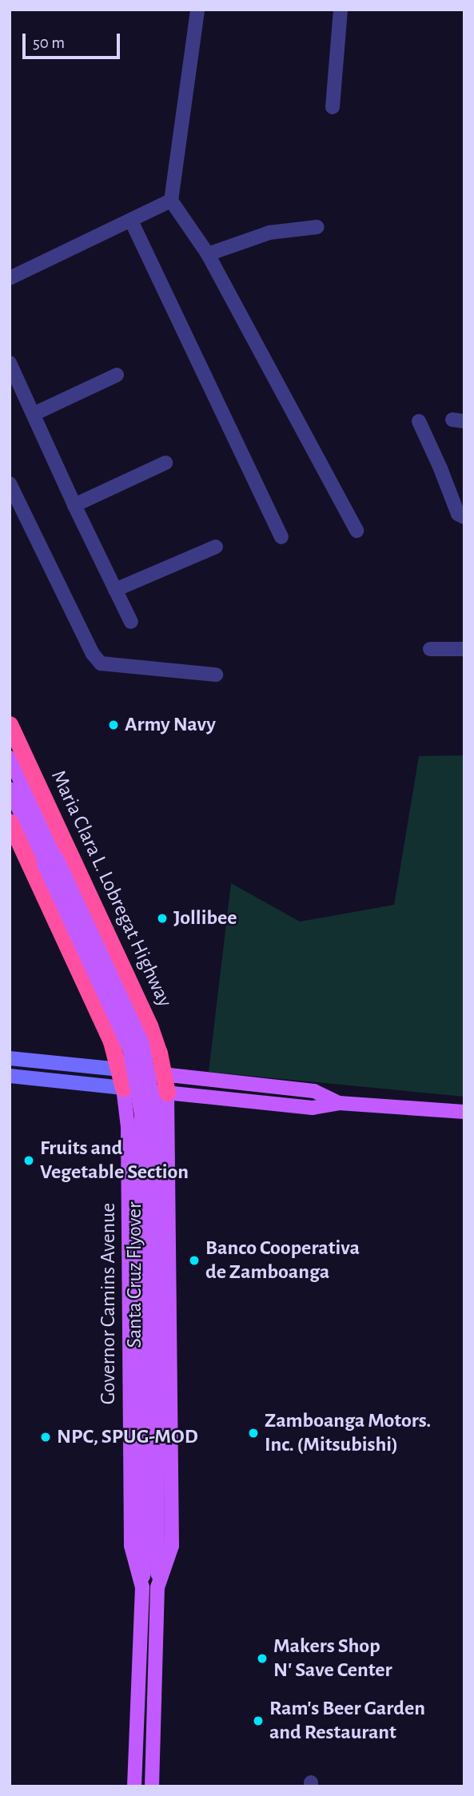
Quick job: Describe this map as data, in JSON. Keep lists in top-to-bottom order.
{
  "streets": {
    "highway": ["Maria Clara L. Lobregat Highway"],
    "main road": ["Santa Cruz Flyover", "Governor Camins Avenue"]
  },
  "crossings": [
    ["Santa Cruz Flyover", "Governor Camins Avenue"]
  ],
  "places": [
    "Army Navy",
    "Jollibee",
    "Fruits and Vegetable Section",
    "Banco Cooperativa de Zamboanga",
    "Zamboanga Motors. Inc. (Mitsubishi)",
    "NPC, SPUG-MOD",
    "Makers Shop N' Save Center",
    "Ram's Beer Garden and Restaurant"
  ],
  "scale_bar": "50 m"
}
